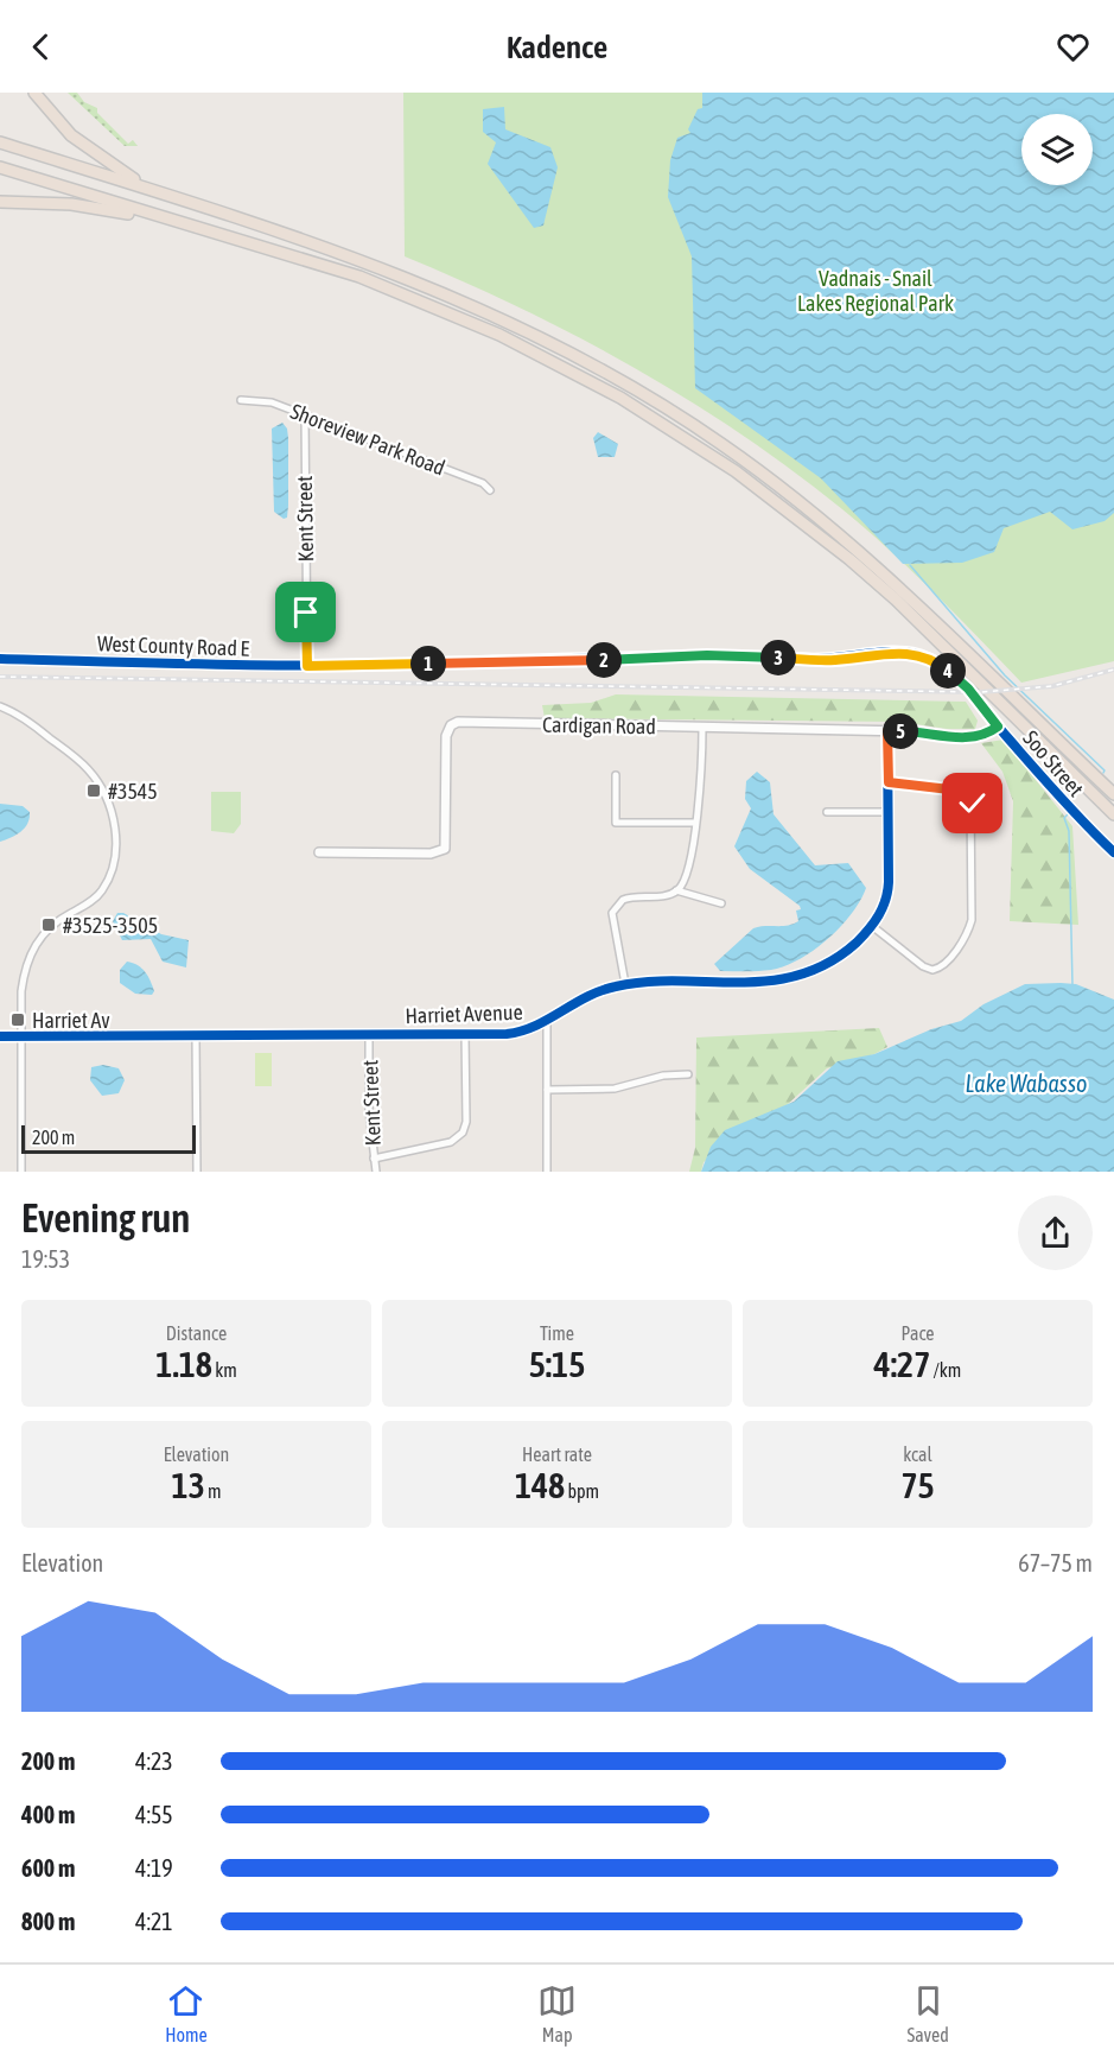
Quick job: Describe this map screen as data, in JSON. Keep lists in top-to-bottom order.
{
  "streets": {
    "street": [
      "Shoreview Park Road",
      "Kent Street",
      "West County Road E",
      "Cardigan Road",
      "Soo Street",
      "Harriet Avenue"
    ]
  },
  "crossings": [
    ["Shoreview Park Road", "Kent Street"],
    ["Kent Street", "West County Road E"],
    ["Kent Street", "Harriet Avenue"],
    ["West County Road E", "Soo Street"],
    ["Cardigan Road", "Soo Street"],
    ["Cardigan Road", "Harriet Avenue"]
  ],
  "water": ["Lake Wabasso"],
  "parks": ["Vadnais - Snail Lakes Regional Park"],
  "places": {
    "transit": ["#3545", "#3525-3505", "Harriet Av"]
  },
  "scale_bar": "200 m",
  "page": {
    "header": "Kadence",
    "pins": [
      "3",
      "2",
      "1",
      "4",
      "5"
    ],
    "scale": "200 m",
    "heading": ["Evening run", "19:53"],
    "stats": [
      ["Distance", "1.18 km"],
      ["Time", "5:15"],
      ["Pace", "4:27 /km"],
      ["Elevation", "13 m"],
      ["Heart rate", "148 bpm"],
      ["kcal", "75"]
    ],
    "chart": ["Elevation", "67–75 m"],
    "list": [
      {
        "name": "200 m",
        "note": "4:23"
      },
      {
        "name": "400 m",
        "note": "4:55"
      },
      {
        "name": "600 m",
        "note": "4:19"
      },
      {
        "name": "800 m",
        "note": "4:21"
      }
    ],
    "tabs": ["Home", "Map", "Saved"]
  }
}
